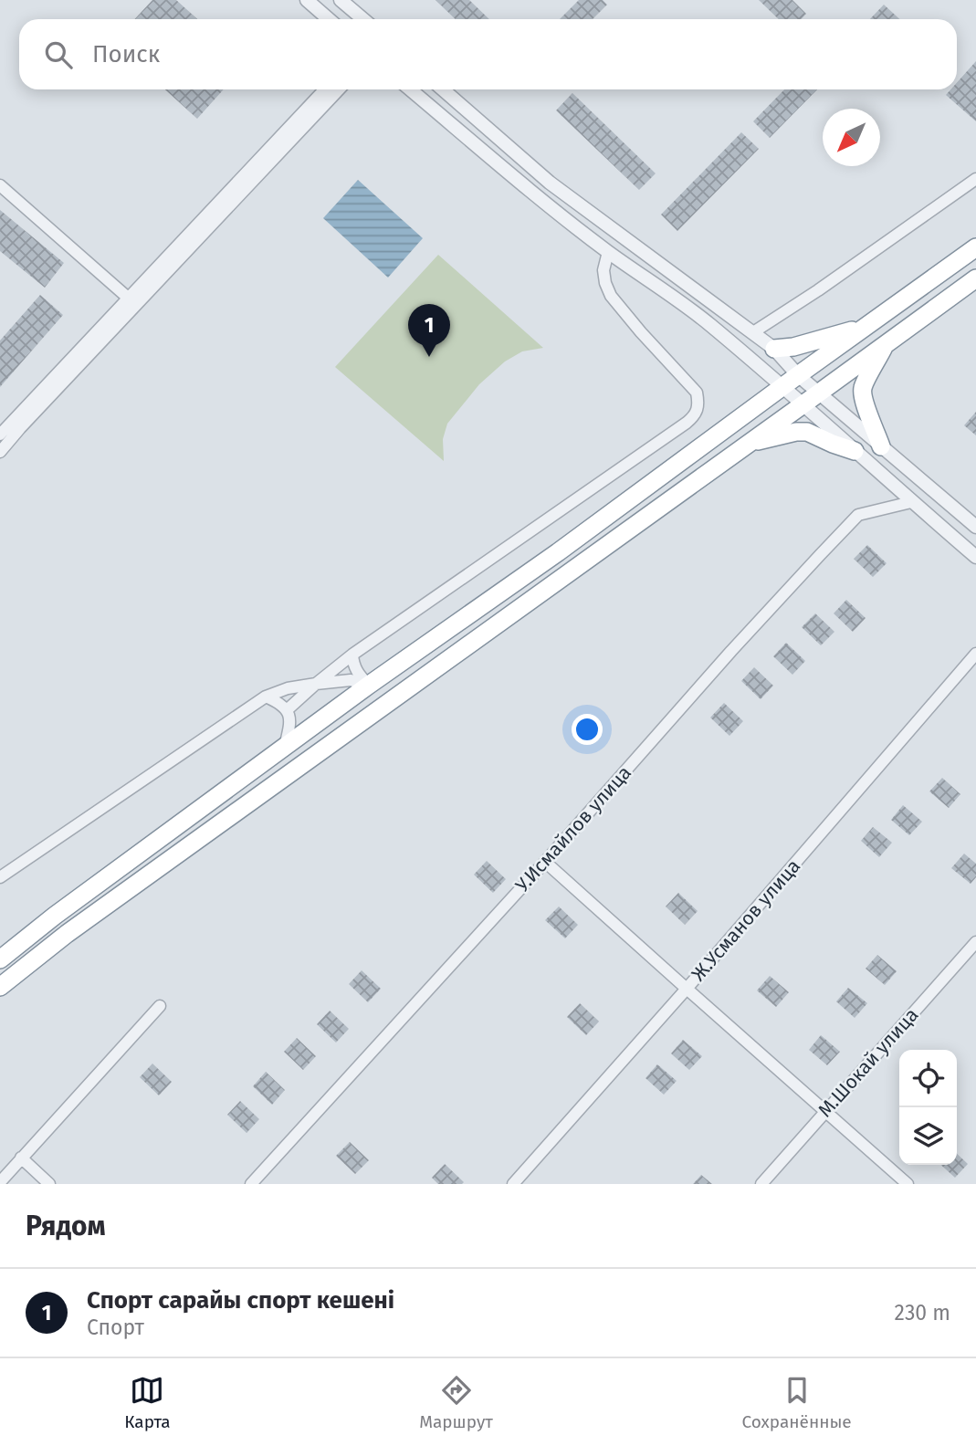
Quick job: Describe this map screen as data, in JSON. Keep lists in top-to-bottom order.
{
  "streets": {
    "street": ["У.Исмайлов улица", "Ж.Усманов улица", "М.Шокай улица"]
  },
  "north": "bottom left",
  "page": {
    "search": "Поиск",
    "pins": "1",
    "heading": "Рядом",
    "list": [
      {
        "mark": "1",
        "name": "Спорт сарайы спорт кешені",
        "note": "Спорт",
        "value": "230 m"
      }
    ],
    "nav": ["Карта", "Маршрут", "Сохранённые"]
  }
}
